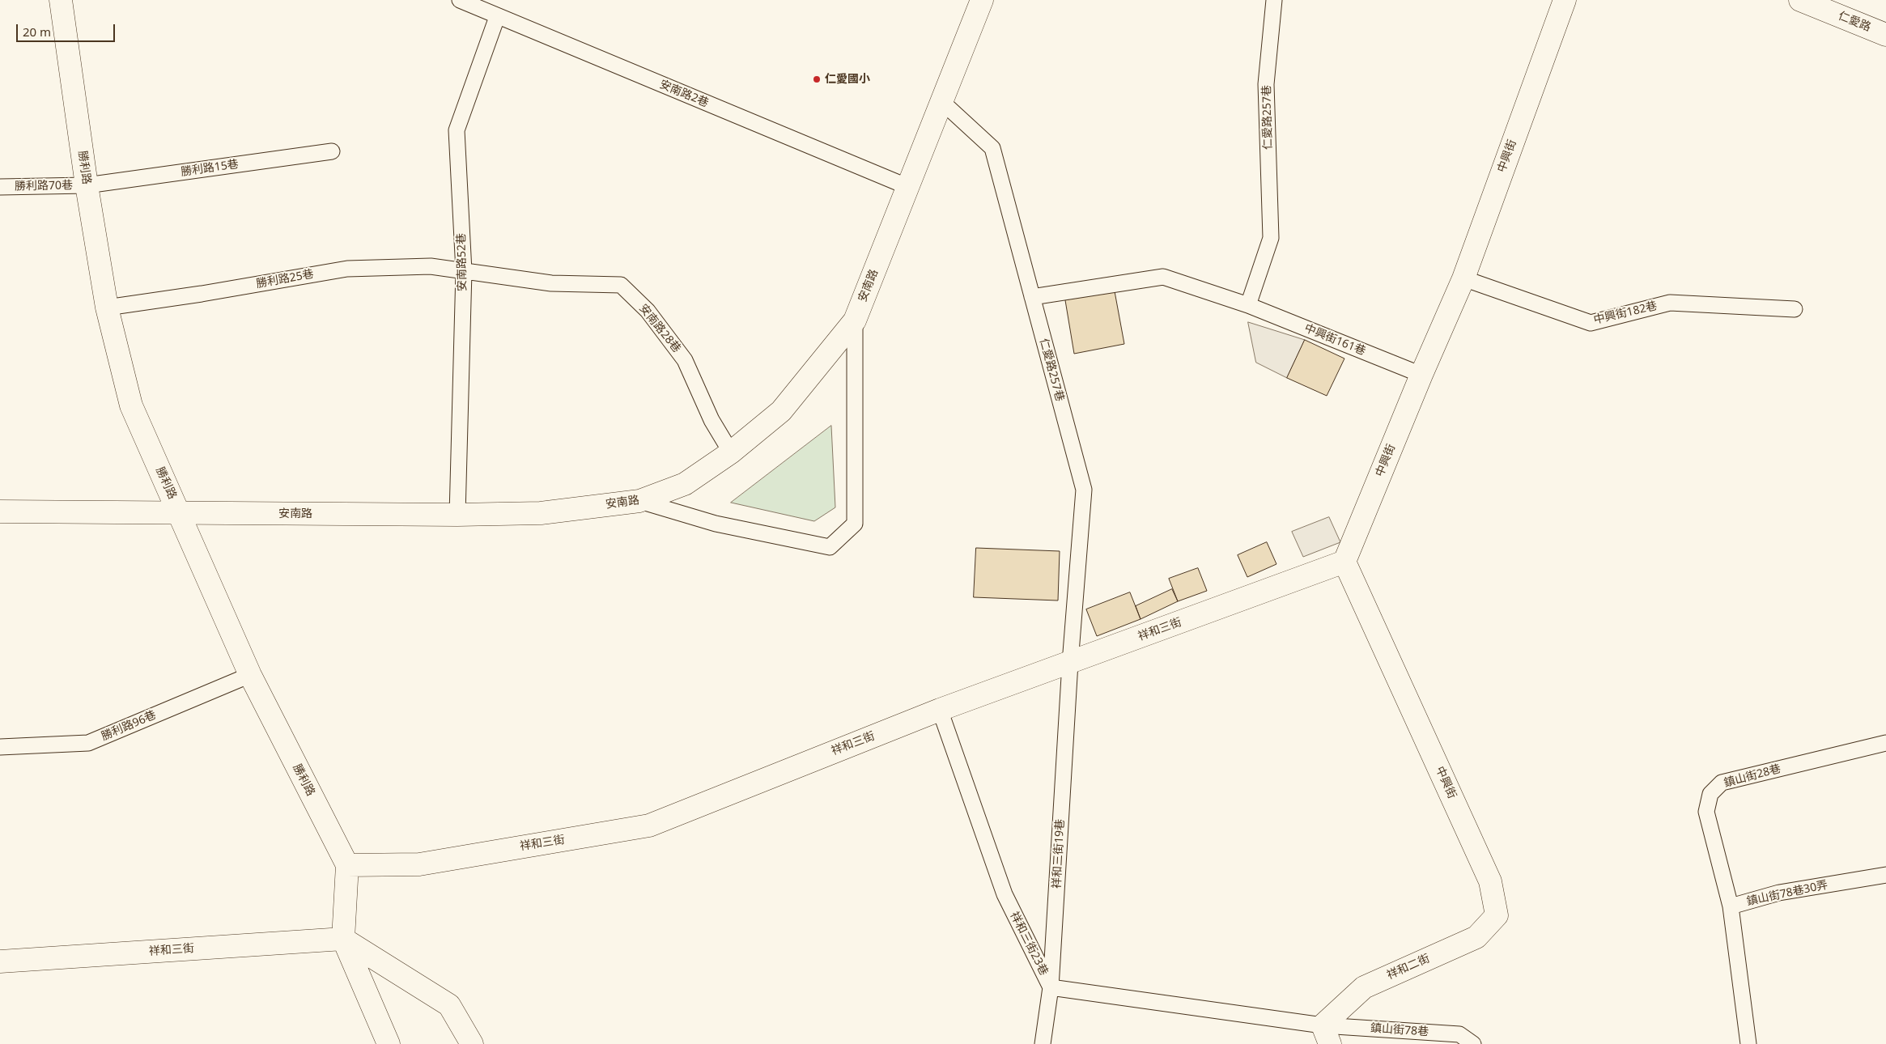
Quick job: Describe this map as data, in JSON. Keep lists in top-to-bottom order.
{
  "streets": {
    "street": [
      "仁愛路",
      "中興街",
      "勝利路",
      "安南路",
      "祥和三街",
      "祥和二街"
    ],
    "lane": [
      "安南路2巷",
      "仁愛路257巷",
      "勝利路15巷",
      "勝利路70巷",
      "安南路52巷",
      "勝利路25巷",
      "中興街182巷",
      "安南路28巷",
      "中興街161巷",
      "勝利路96巷",
      "鎮山街28巷",
      "祥和三街19巷",
      "鎮山街78巷30弄",
      "祥和三街23巷",
      "鎮山街78巷"
    ]
  },
  "crossings": [
    ["安南路2巷", "安南路52巷"],
    ["安南路2巷", "安南路"],
    ["仁愛路257巷", "安南路"],
    ["仁愛路257巷", "中興街161巷"],
    ["仁愛路257巷", "祥和三街"],
    ["仁愛路257巷", "祥和三街19巷"],
    ["中興街", "中興街182巷"],
    ["中興街", "中興街161巷"],
    ["中興街", "祥和三街"],
    ["中興街", "祥和二街"],
    ["勝利路", "勝利路15巷"],
    ["勝利路", "勝利路70巷"],
    ["勝利路", "勝利路25巷"],
    ["勝利路", "安南路"],
    ["勝利路", "祥和三街"],
    ["勝利路", "勝利路96巷"],
    ["勝利路15巷", "勝利路70巷"],
    ["安南路52巷", "勝利路25巷"],
    ["安南路52巷", "安南路"],
    ["安南路52巷", "安南路28巷"],
    ["勝利路25巷", "安南路28巷"],
    ["安南路", "安南路28巷"],
    ["祥和三街", "祥和三街19巷"],
    ["祥和三街", "祥和三街23巷"],
    ["鎮山街28巷", "鎮山街78巷30弄"],
    ["祥和三街19巷", "祥和三街23巷"],
    ["祥和三街23巷", "祥和二街"],
    ["祥和三街23巷", "鎮山街78巷"],
    ["祥和二街", "鎮山街78巷"]
  ],
  "places": ["仁愛國小"],
  "scale_bar": "20 m"
}
